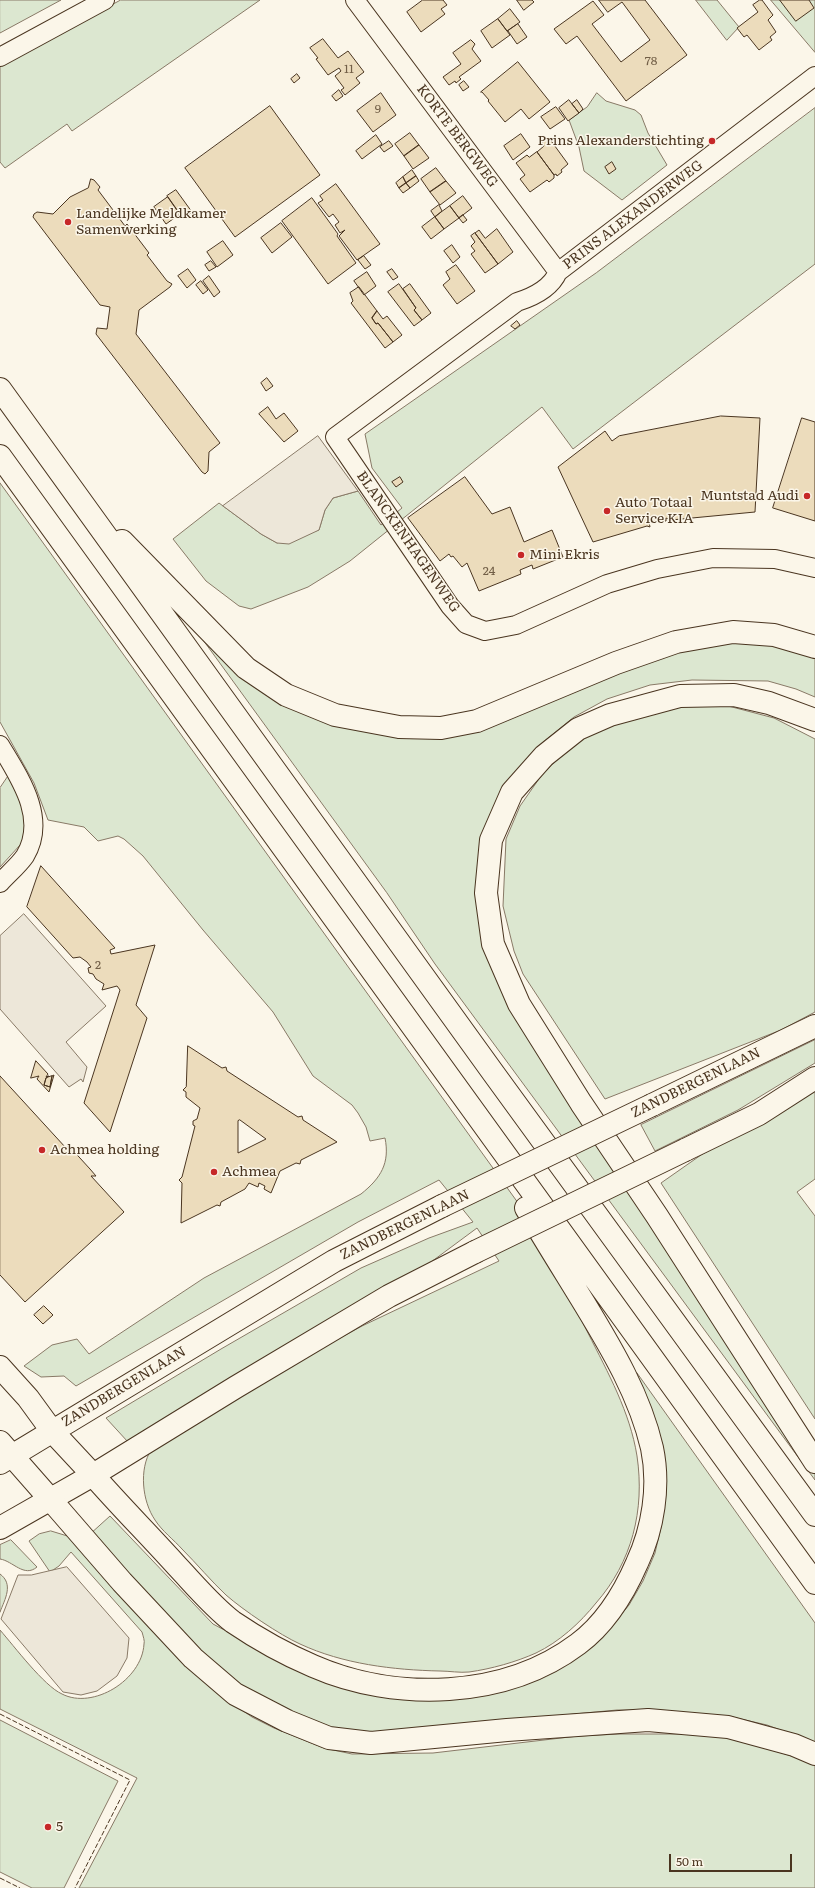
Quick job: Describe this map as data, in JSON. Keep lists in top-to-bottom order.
{
  "streets": {
    "main road": ["ZANDBERGENLAAN"],
    "street": ["KORTE BERGWEG", "PRINS ALEXANDERWEG", "BLANCKENHAGENWEG"]
  },
  "crossings": [
    ["KORTE BERGWEG", "PRINS ALEXANDERWEG"],
    ["PRINS ALEXANDERWEG", "BLANCKENHAGENWEG"]
  ],
  "places": [
    "Prins Alexanderstichting",
    "Landelijke Meldkamer Samenwerking",
    "Muntstad Audi",
    "Auto Totaal Service KIA",
    "Mini Ekris",
    "Achmea holding",
    "Achmea",
    "5"
  ],
  "house_numbers": [
    "78",
    "11",
    "9",
    "24",
    "2"
  ],
  "scale_bar": "50 m"
}
